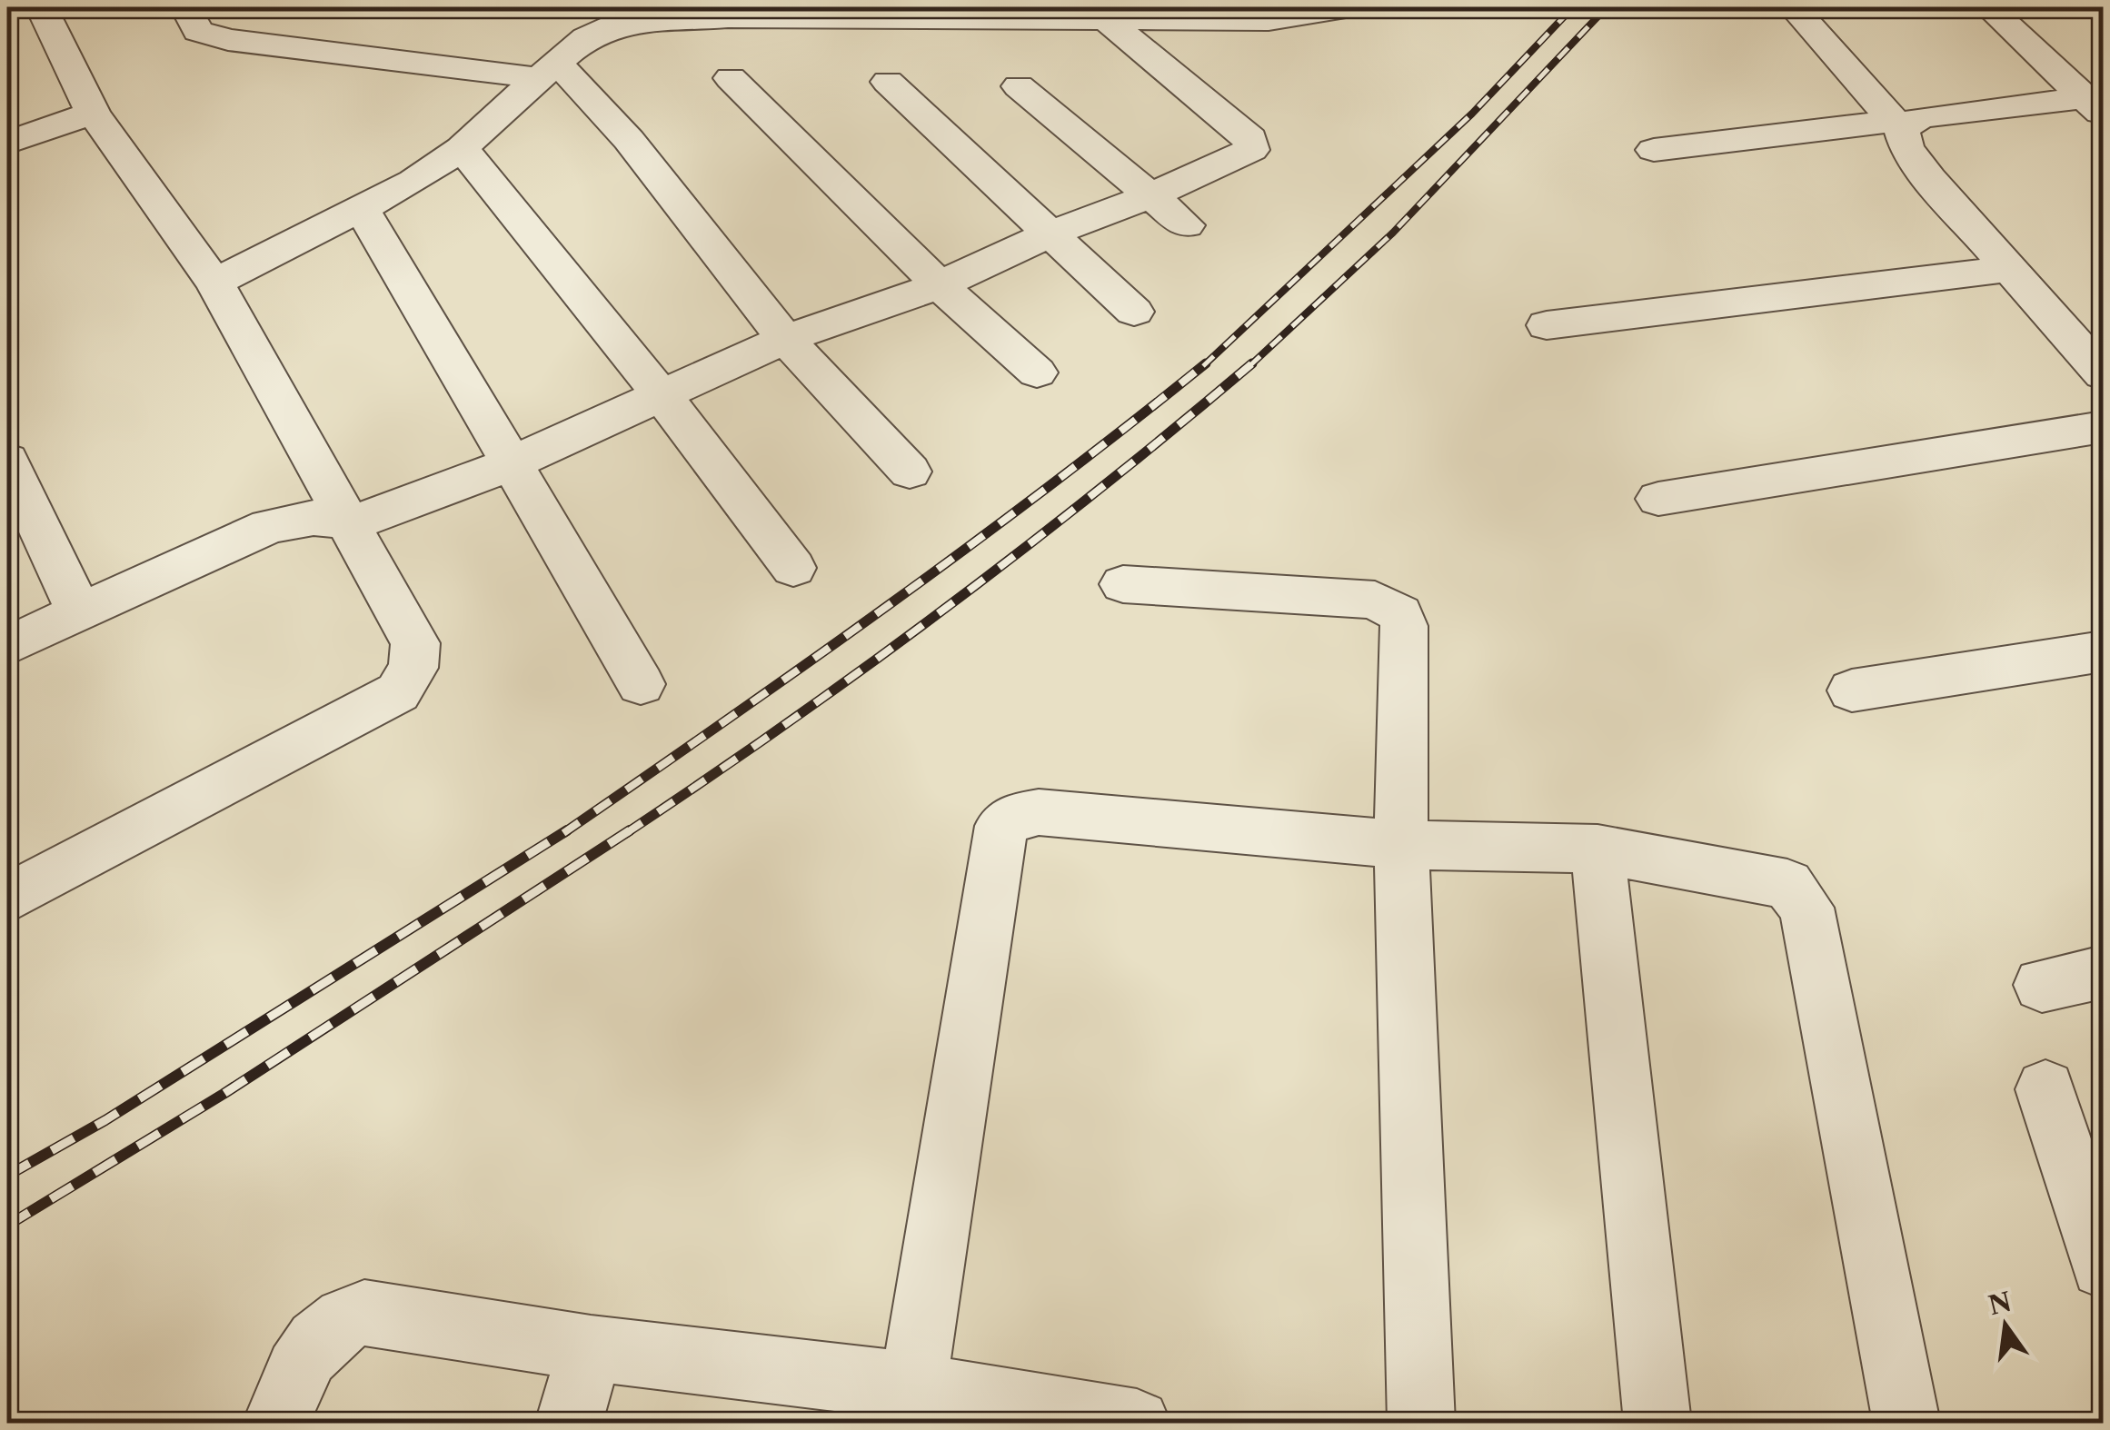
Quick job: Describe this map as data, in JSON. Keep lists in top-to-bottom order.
{
  "north": "top"
}
